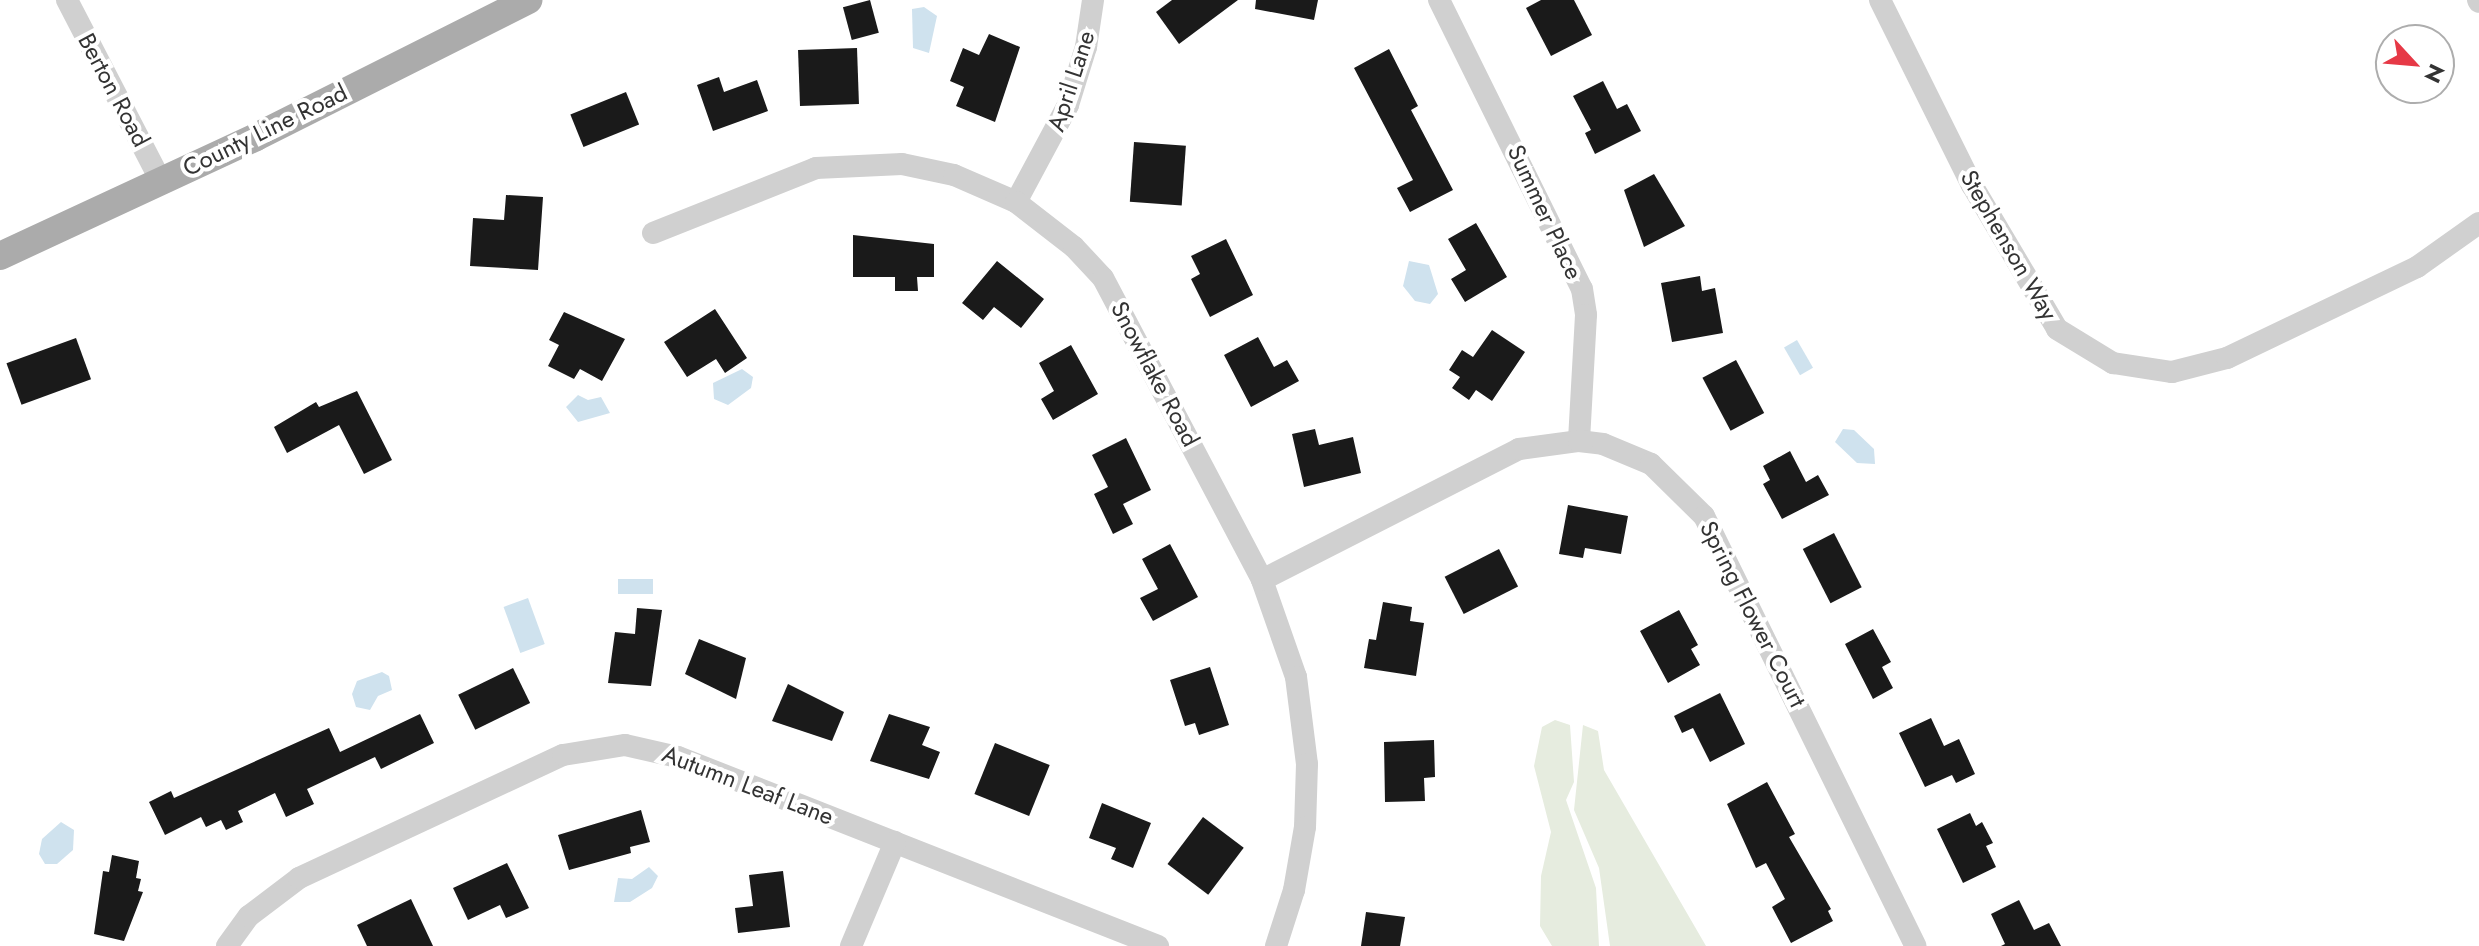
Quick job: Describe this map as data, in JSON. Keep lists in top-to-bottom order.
{
  "streets": {
    "main road": ["County Line Road"],
    "street": [
      "April Lane",
      "Berton Road",
      "Summer Place",
      "Stephenson Way",
      "Snowflake Road",
      "Spring Flower Court",
      "Autumn Leaf Lane"
    ]
  },
  "crossings": [
    ["April Lane", "Snowflake Road"],
    ["Berton Road", "County Line Road"],
    ["Summer Place", "Spring Flower Court"],
    ["Snowflake Road", "Spring Flower Court"]
  ],
  "north": "bottom right"
}
